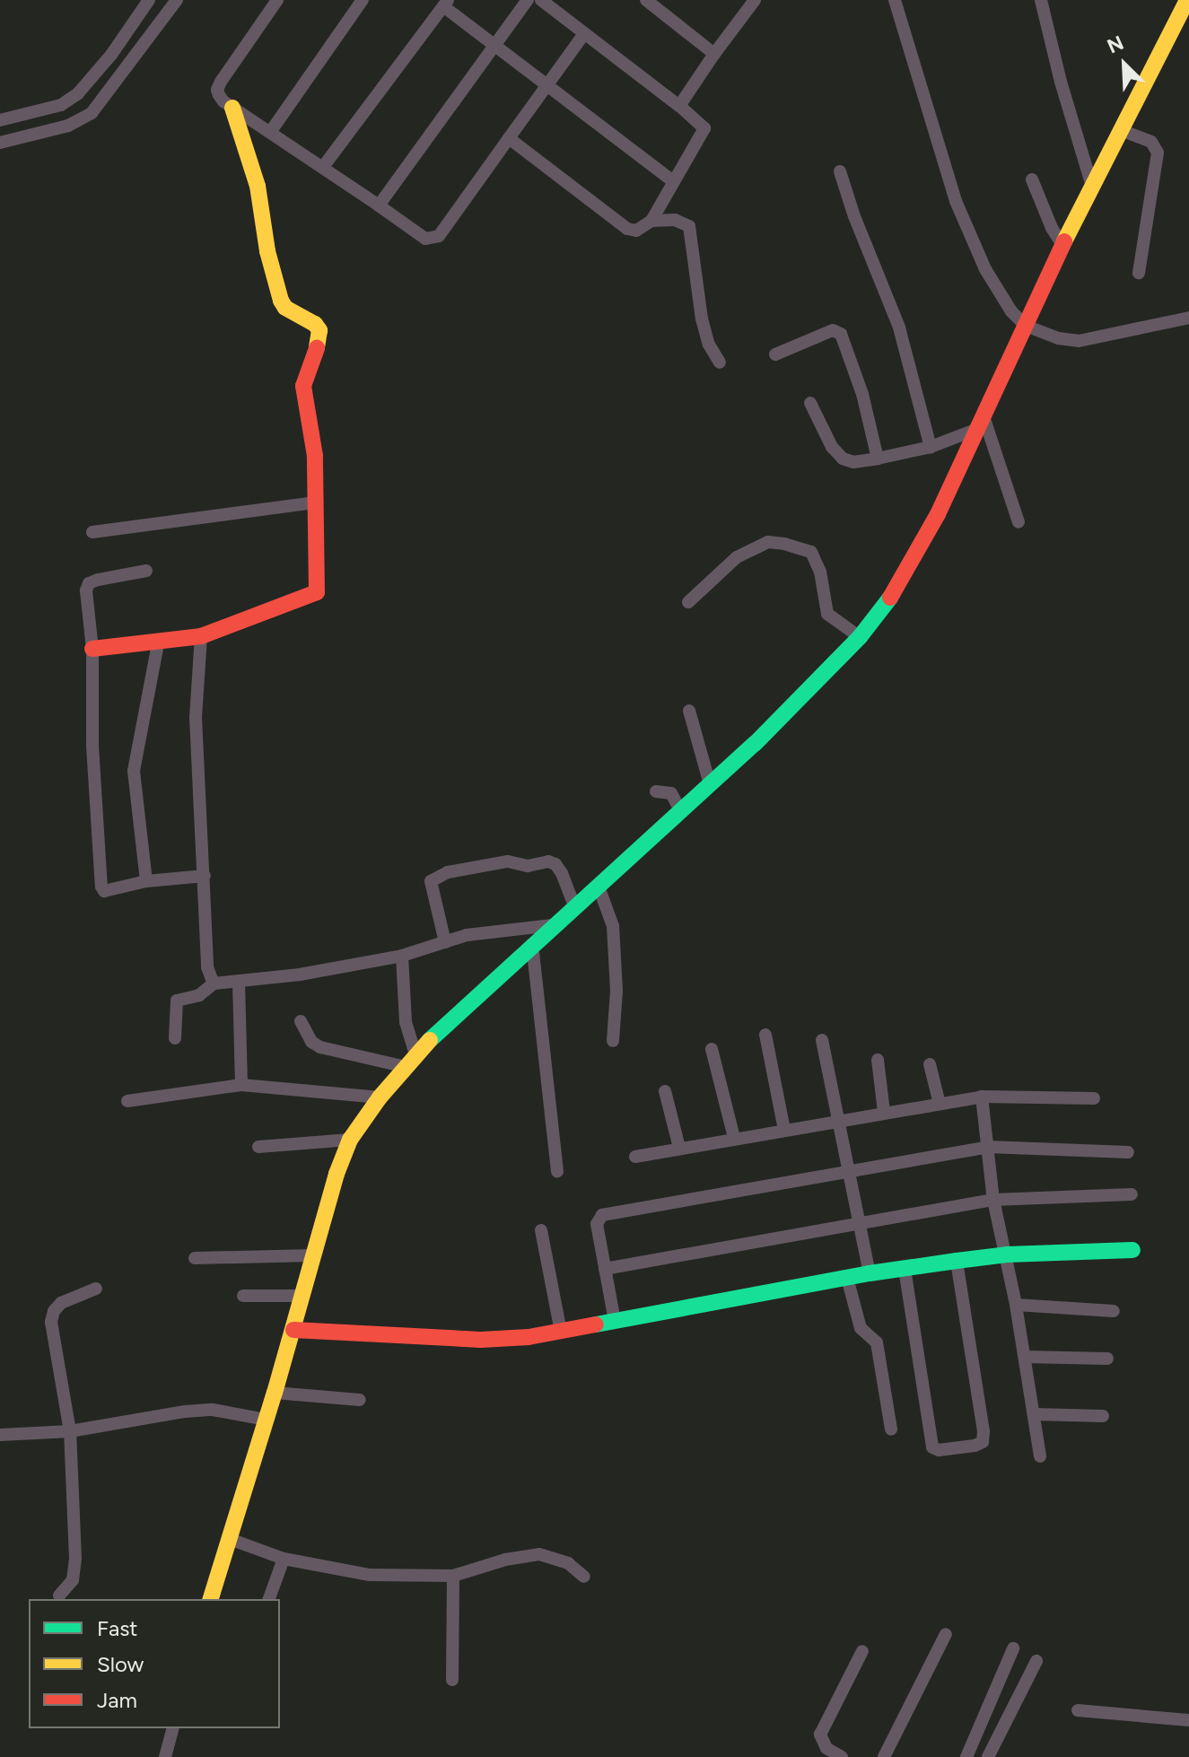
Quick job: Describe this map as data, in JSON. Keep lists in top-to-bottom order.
{
  "legend": ["Fast", "Slow", "Jam"],
  "north": "top left"
}
